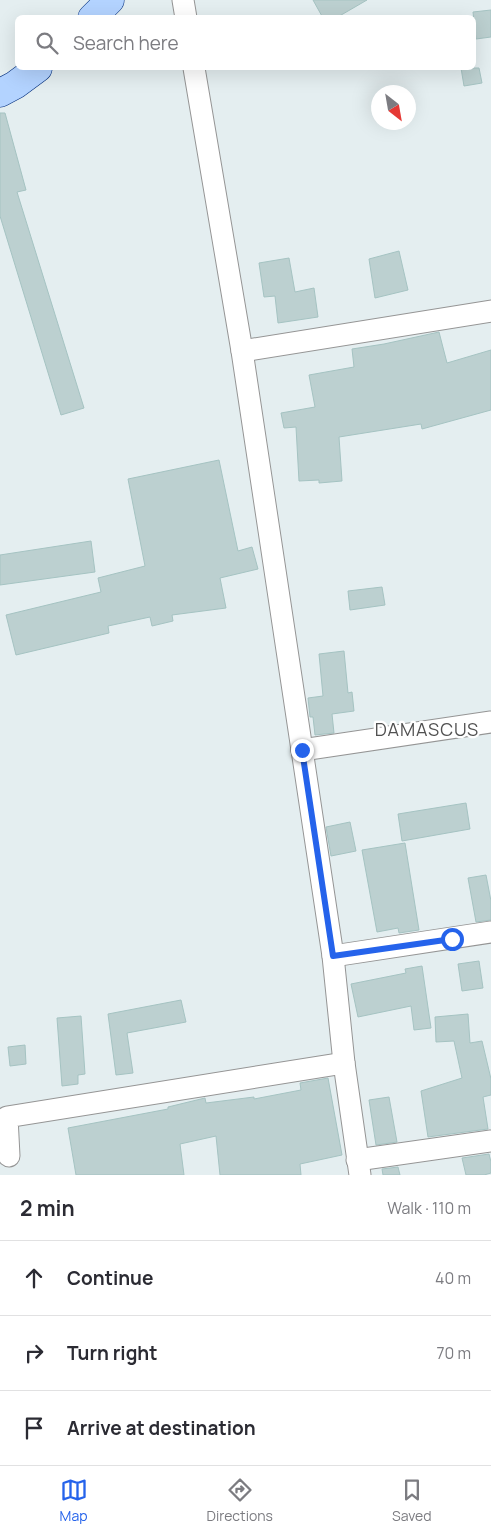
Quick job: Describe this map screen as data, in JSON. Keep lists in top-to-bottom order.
{
  "districts": ["DAMASCUS"],
  "north": "bottom right",
  "page": {
    "search": "Search here",
    "heading": ["2 min", "Walk · 110 m"],
    "list": [
      ["Continue", "40 m"],
      ["Turn right", "70 m"],
      "Arrive at destination"
    ],
    "nav": ["Map", "Directions", "Saved"]
  }
}
